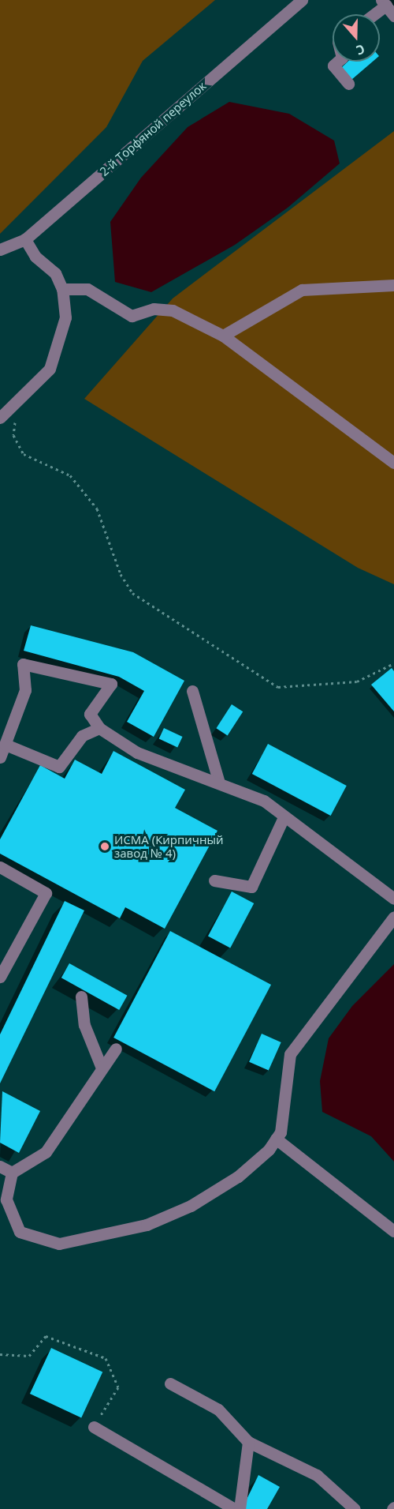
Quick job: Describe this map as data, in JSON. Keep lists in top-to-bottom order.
{
  "streets": {
    "street": ["2-й Торфяной переулок"]
  },
  "places": ["ИСМА (Кирпичный завод № 4)"],
  "north": "bottom"
}
